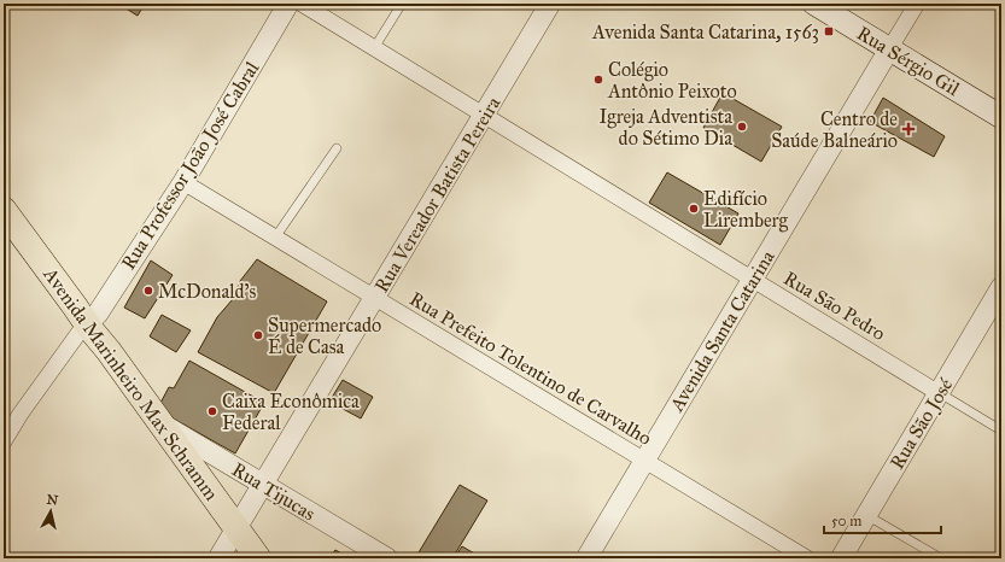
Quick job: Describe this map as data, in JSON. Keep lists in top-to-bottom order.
{
  "streets": {
    "main road": ["Rua Sérgio Gil", "Avenida Marinheiro Max Schramm"],
    "street": [
      "Rua Professor João José Cabral",
      "Rua Vereador Batista Pereira",
      "Rua São Pedro",
      "Avenida Santa Catarina",
      "Rua Prefeito Tolentino de Carvalho",
      "Rua São José",
      "Rua Tijucas"
    ]
  },
  "crossings": [
    ["Rua Sérgio Gil", "Avenida Santa Catarina"],
    ["Rua Professor João José Cabral", "Rua Prefeito Tolentino de Carvalho"],
    ["Rua Professor João José Cabral", "Avenida Marinheiro Max Schramm"],
    ["Rua Vereador Batista Pereira", "Rua São Pedro"],
    ["Rua Vereador Batista Pereira", "Rua Prefeito Tolentino de Carvalho"],
    ["Rua Vereador Batista Pereira", "Avenida Marinheiro Max Schramm"],
    ["Rua Vereador Batista Pereira", "Rua Tijucas"],
    ["Rua São Pedro", "Avenida Santa Catarina"],
    ["Rua São Pedro", "Rua São José"],
    ["Avenida Santa Catarina", "Rua Prefeito Tolentino de Carvalho"],
    ["Avenida Marinheiro Max Schramm", "Rua Tijucas"]
  ],
  "places": {
    "transit": ["Avenida Santa Catarina, 1563"],
    "other": [
      "Colégio Antônio Peixoto",
      "Igreja Adventista do Sétimo Dia",
      "Edifício Liremberg",
      "McDonald's",
      "Supermercado É de Casa",
      "Caixa Econômica Federal"
    ],
    "health": ["Centro de Saúde Balneário"]
  },
  "scale_bar": "50 m",
  "north": "top"
}
